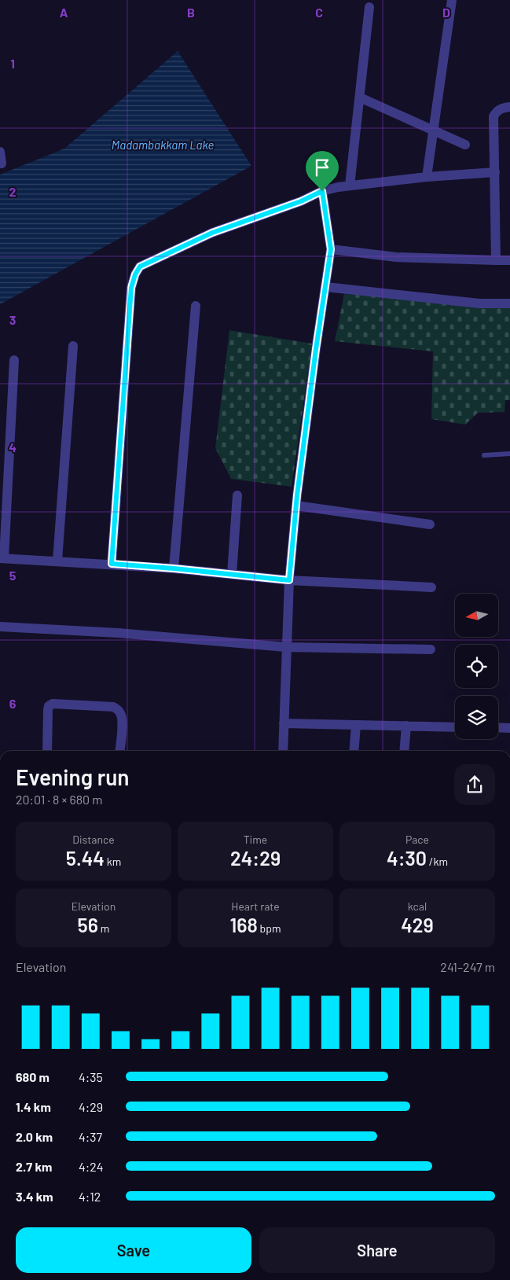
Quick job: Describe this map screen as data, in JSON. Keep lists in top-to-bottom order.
{
  "water": ["Madambakkam Lake"],
  "north": "left",
  "page": {
    "heading": ["Evening run", "20:01 · 8 × 680 m"],
    "stats": [
      ["Distance", "5.44 km"],
      ["Time", "24:29"],
      ["Pace", "4:30 /km"],
      ["Elevation", "56 m"],
      ["Heart rate", "168 bpm"],
      ["kcal", "429"]
    ],
    "chart": ["Elevation", "241–247 m"],
    "list": [
      {
        "name": "680 m",
        "note": "4:35"
      },
      {
        "name": "1.4 km",
        "note": "4:29"
      },
      {
        "name": "2.0 km",
        "note": "4:37"
      },
      {
        "name": "2.7 km",
        "note": "4:24"
      },
      {
        "name": "3.4 km",
        "note": "4:12"
      }
    ],
    "buttons": ["Save", "Share"]
  },
  "grid": {
    "columns": [
      "A",
      "B",
      "C",
      "D"
    ],
    "rows": [
      "1",
      "2",
      "3",
      "4",
      "5",
      "6"
    ]
  }
}
